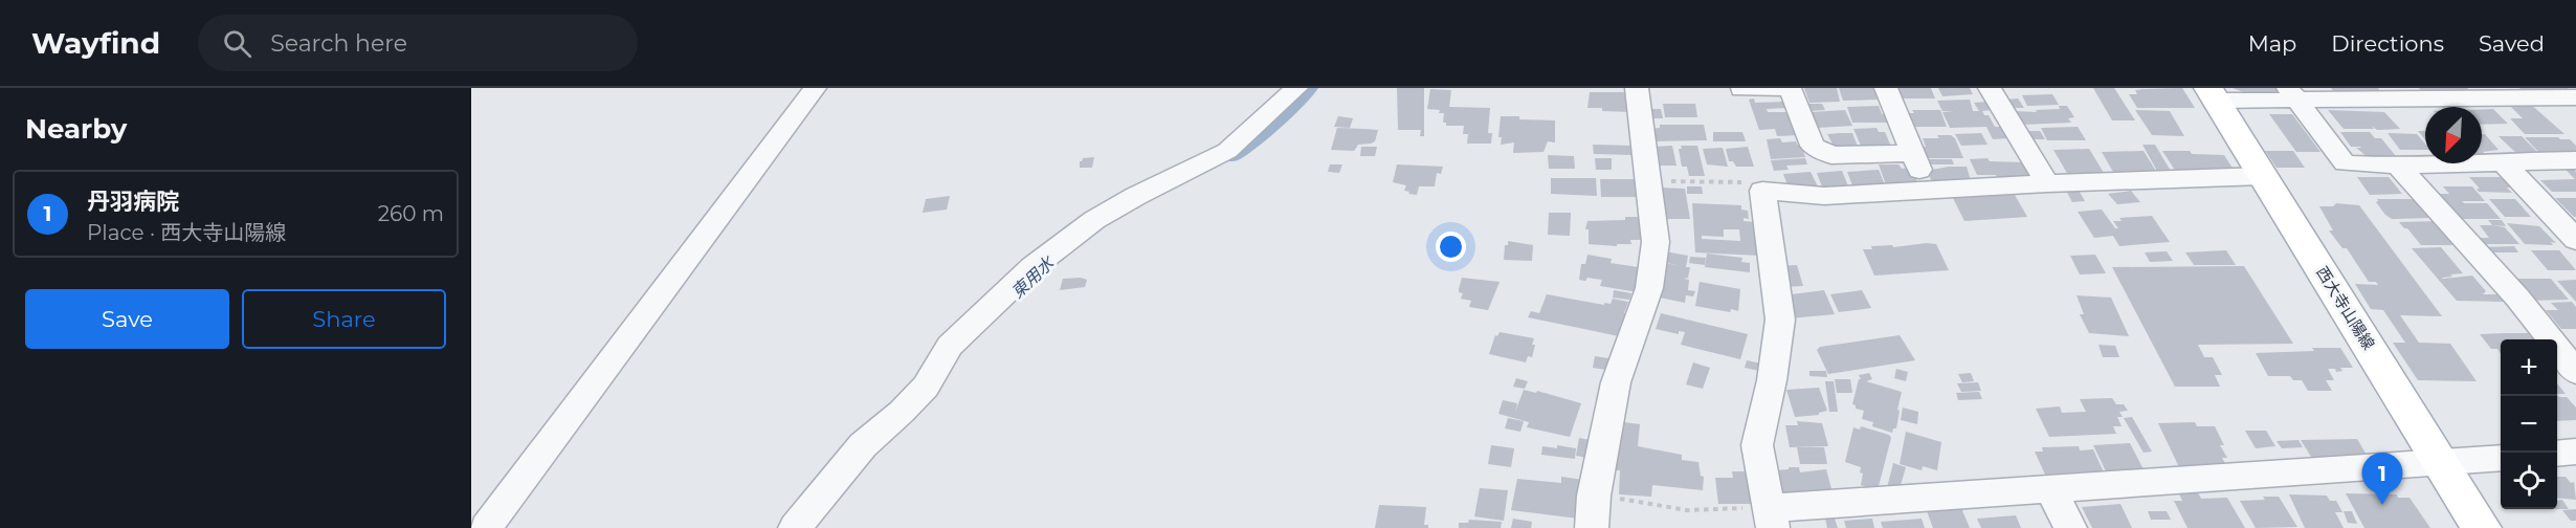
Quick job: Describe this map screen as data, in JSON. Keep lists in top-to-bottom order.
{
  "streets": {
    "main road": ["西大寺山陽線"]
  },
  "water": ["東用水"],
  "north": "bottom left",
  "page": {
    "header": "Wayfind",
    "search": "Search here",
    "nav": ["Map", "Directions", "Saved"],
    "heading": "Nearby",
    "list": [
      {
        "mark": "1",
        "name": "丹羽病院",
        "note": "Place · 西大寺山陽線",
        "value": "260 m"
      }
    ],
    "buttons": ["Save", "Share"],
    "map_buttons": ["+", "−"],
    "pins": "1"
  }
}
